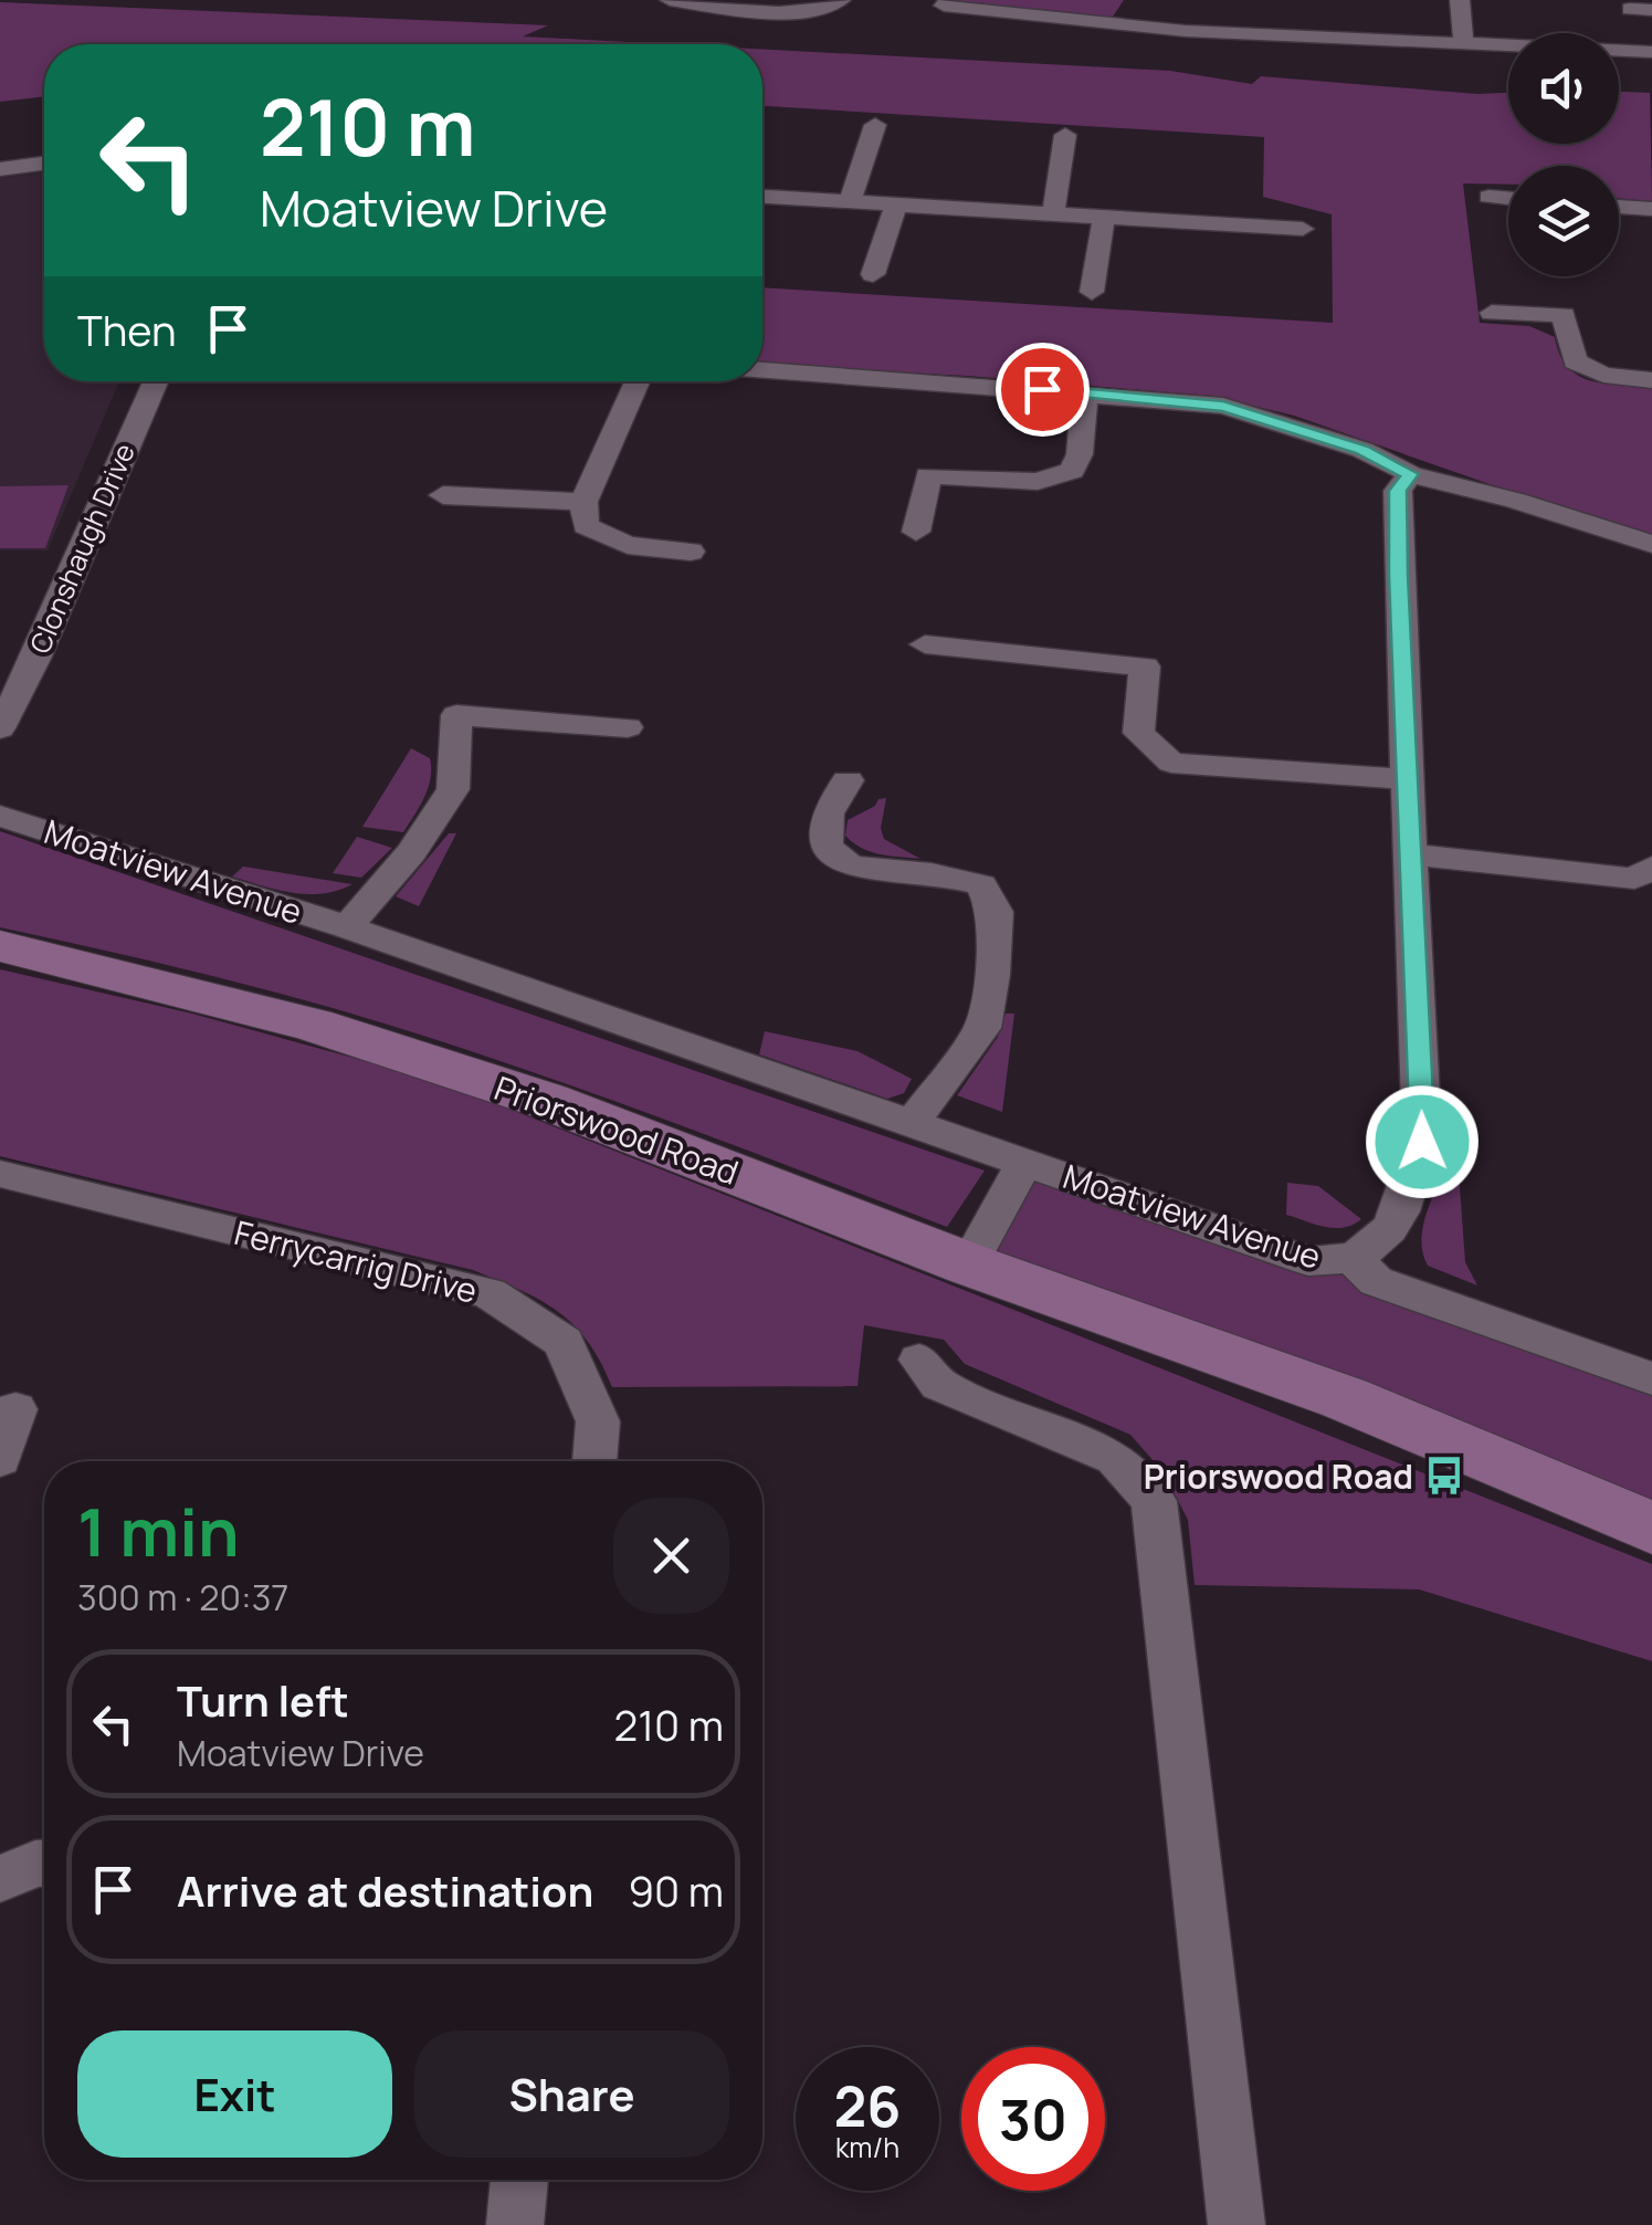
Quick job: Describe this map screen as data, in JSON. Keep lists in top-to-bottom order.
{
  "streets": {
    "street": [
      "Clonshaugh Drive",
      "Moatview Avenue",
      "Priorswood Road",
      "Ferrycarrig Drive"
    ]
  },
  "places": {
    "bus stop": ["Priorswood Road"]
  },
  "page": {
    "turn": ["210 m", "Moatview Drive"],
    "then": "Then",
    "heading": ["1 min", "300 m · 20:37"],
    "list": [
      {
        "name": "Turn left",
        "note": "Moatview Drive",
        "value": "210 m"
      },
      {
        "name": "Arrive at destination",
        "value": "90 m"
      }
    ],
    "buttons": ["Exit", "Share"],
    "speed": "26 km/h",
    "limit": "30"
  }
}
